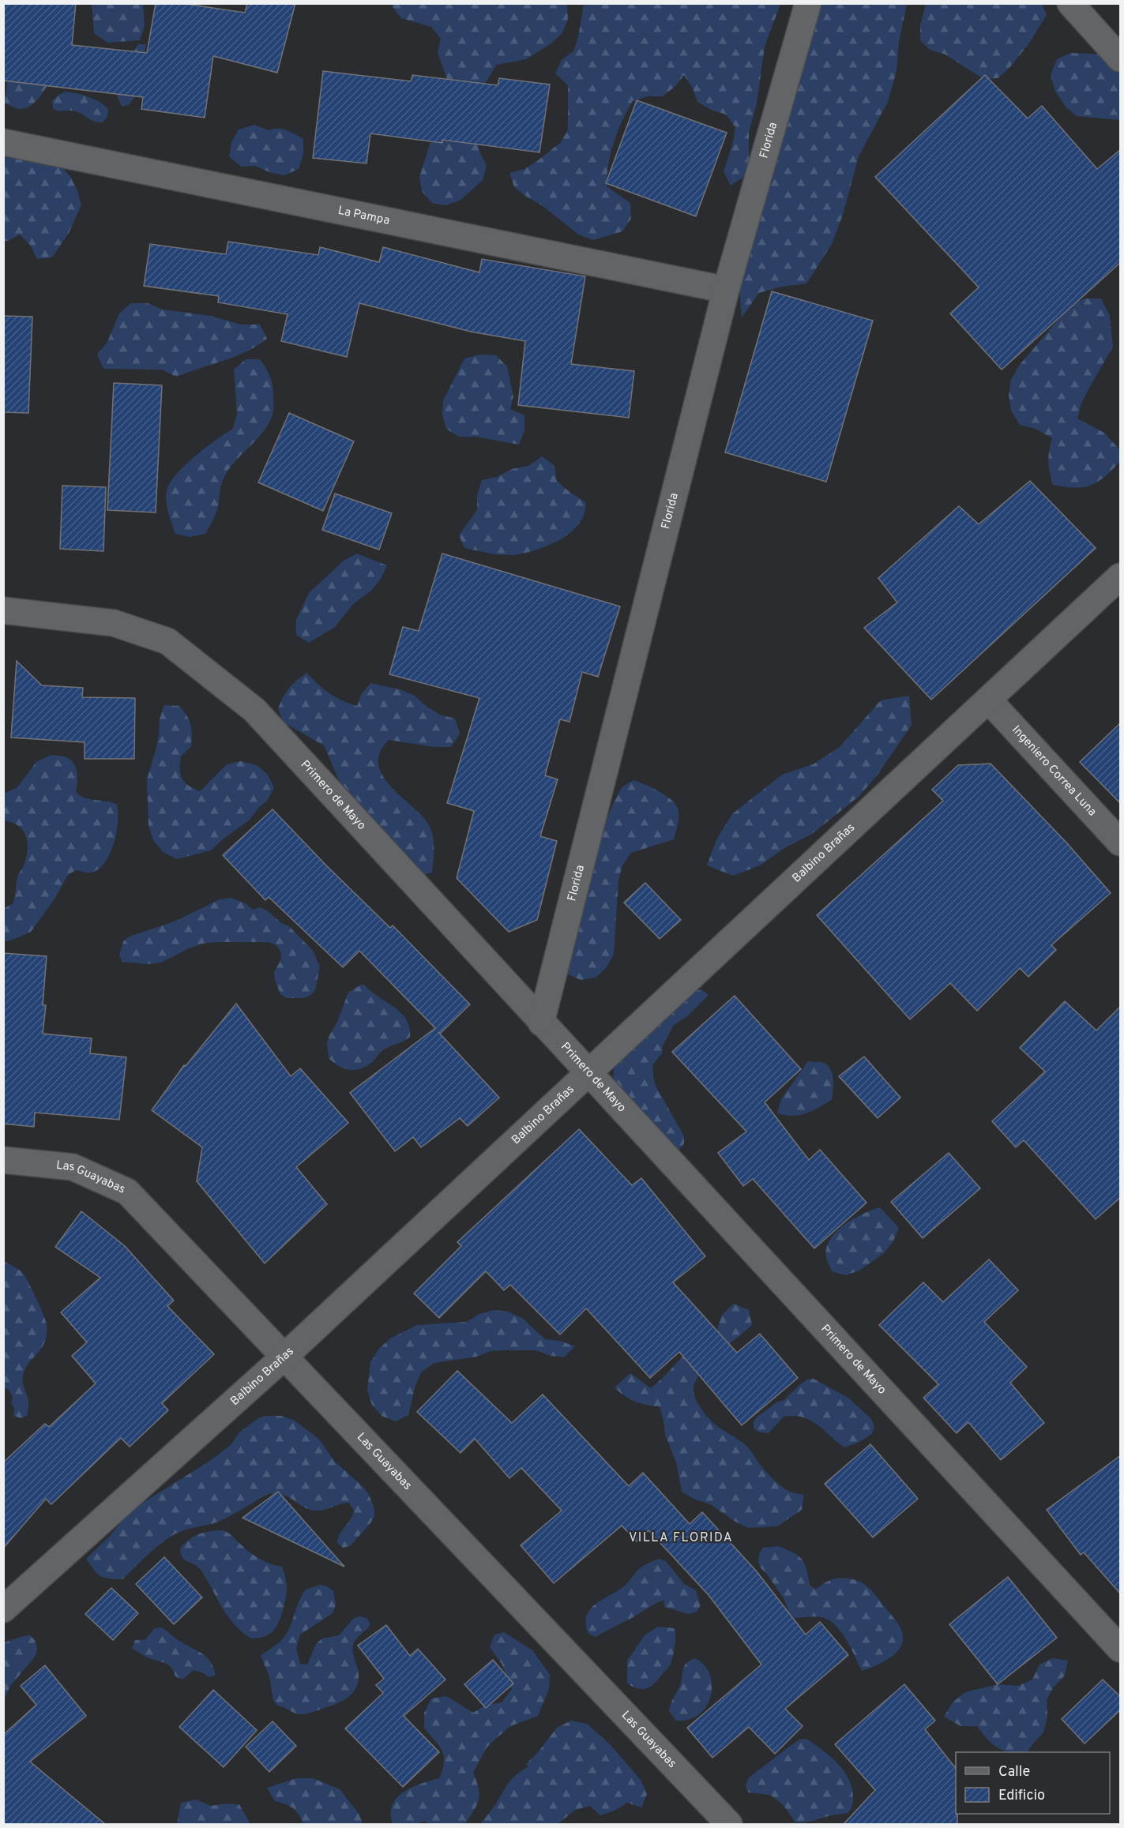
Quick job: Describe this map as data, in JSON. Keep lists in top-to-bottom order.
{
  "streets": {
    "street": [
      "Florida",
      "La Pampa",
      "Ingeniero Correa Luna",
      "Primero de Mayo",
      "Balbino Brañas",
      "Las Guayabas"
    ]
  },
  "crossings": [
    ["Florida", "La Pampa"],
    ["Florida", "Primero de Mayo"],
    ["Ingeniero Correa Luna", "Balbino Brañas"],
    ["Primero de Mayo", "Balbino Brañas"],
    ["Balbino Brañas", "Las Guayabas"]
  ],
  "districts": ["VILLA FLORIDA"],
  "legend": ["Calle", "Edificio"]
}
